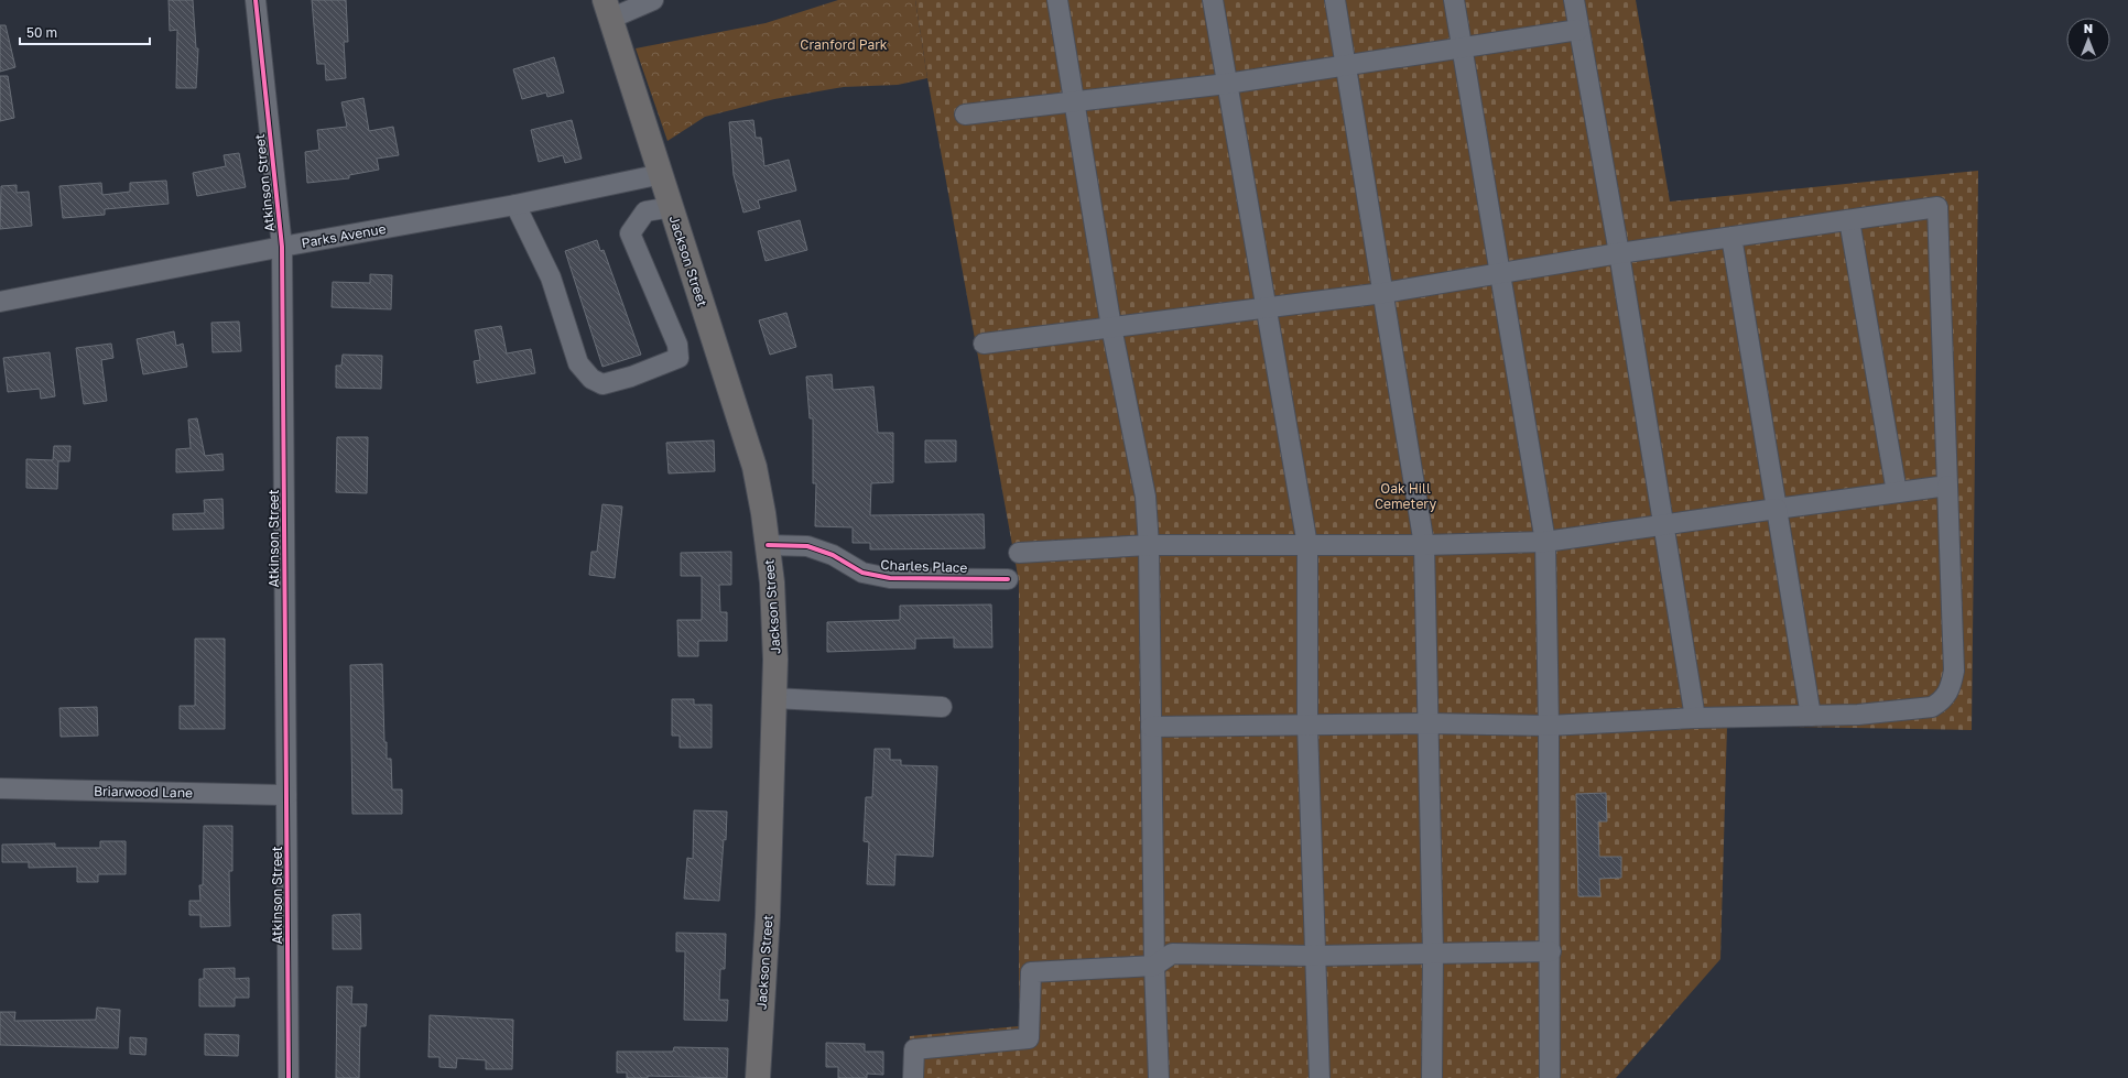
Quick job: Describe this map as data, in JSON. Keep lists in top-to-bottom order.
{
  "streets": {
    "main road": ["Jackson Street"],
    "street": [
      "Atkinson Street",
      "Parks Avenue",
      "Charles Place",
      "Briarwood Lane"
    ]
  },
  "crossings": [
    ["Atkinson Street", "Parks Avenue"],
    ["Atkinson Street", "Briarwood Lane"],
    ["Parks Avenue", "Jackson Street"],
    ["Jackson Street", "Charles Place"]
  ],
  "parks": ["Cranford Park", "Oak Hill Cemetery"],
  "scale_bar": "50 m",
  "north": "top"
}
